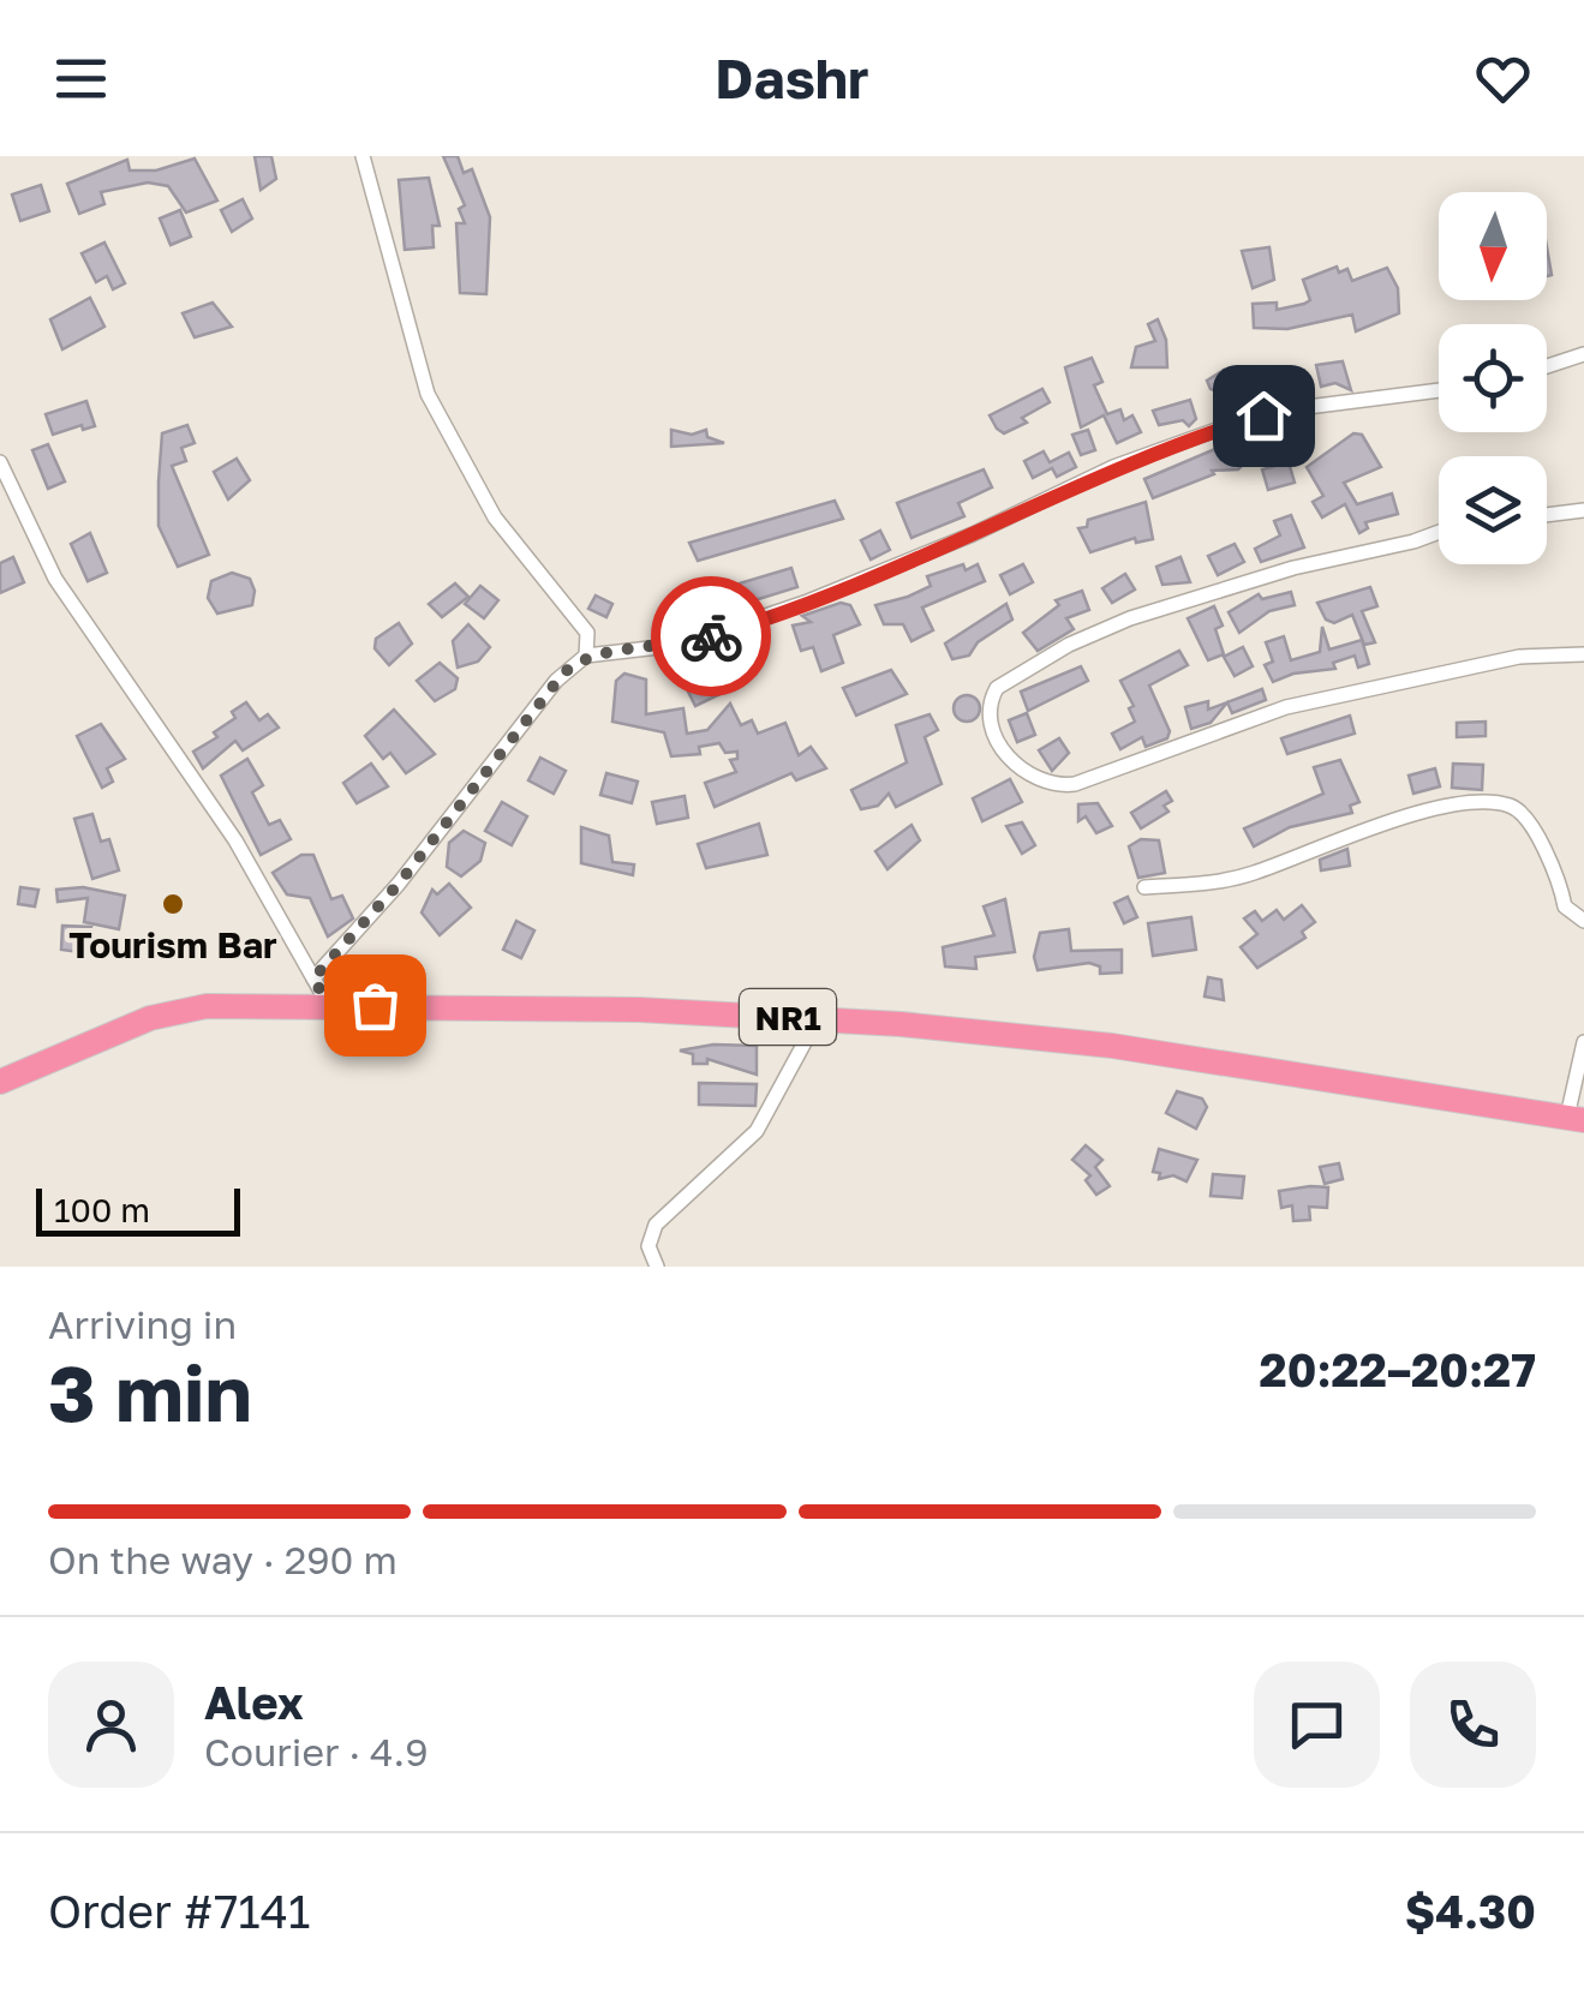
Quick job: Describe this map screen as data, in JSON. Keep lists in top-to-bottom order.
{
  "streets": {
    "highway": ["NR1"]
  },
  "places": ["Tourism Bar"],
  "scale_bar": "100 m",
  "north": "bottom",
  "page": {
    "header": "Dashr",
    "scale": "100 m",
    "heading": ["3 min", "Arriving in", "20:22–20:27"],
    "panel": [
      "Alex",
      "Courier · 4.9",
      "Order #7141",
      "$4.30"
    ],
    "bar": "On the way · 290 m"
  }
}
